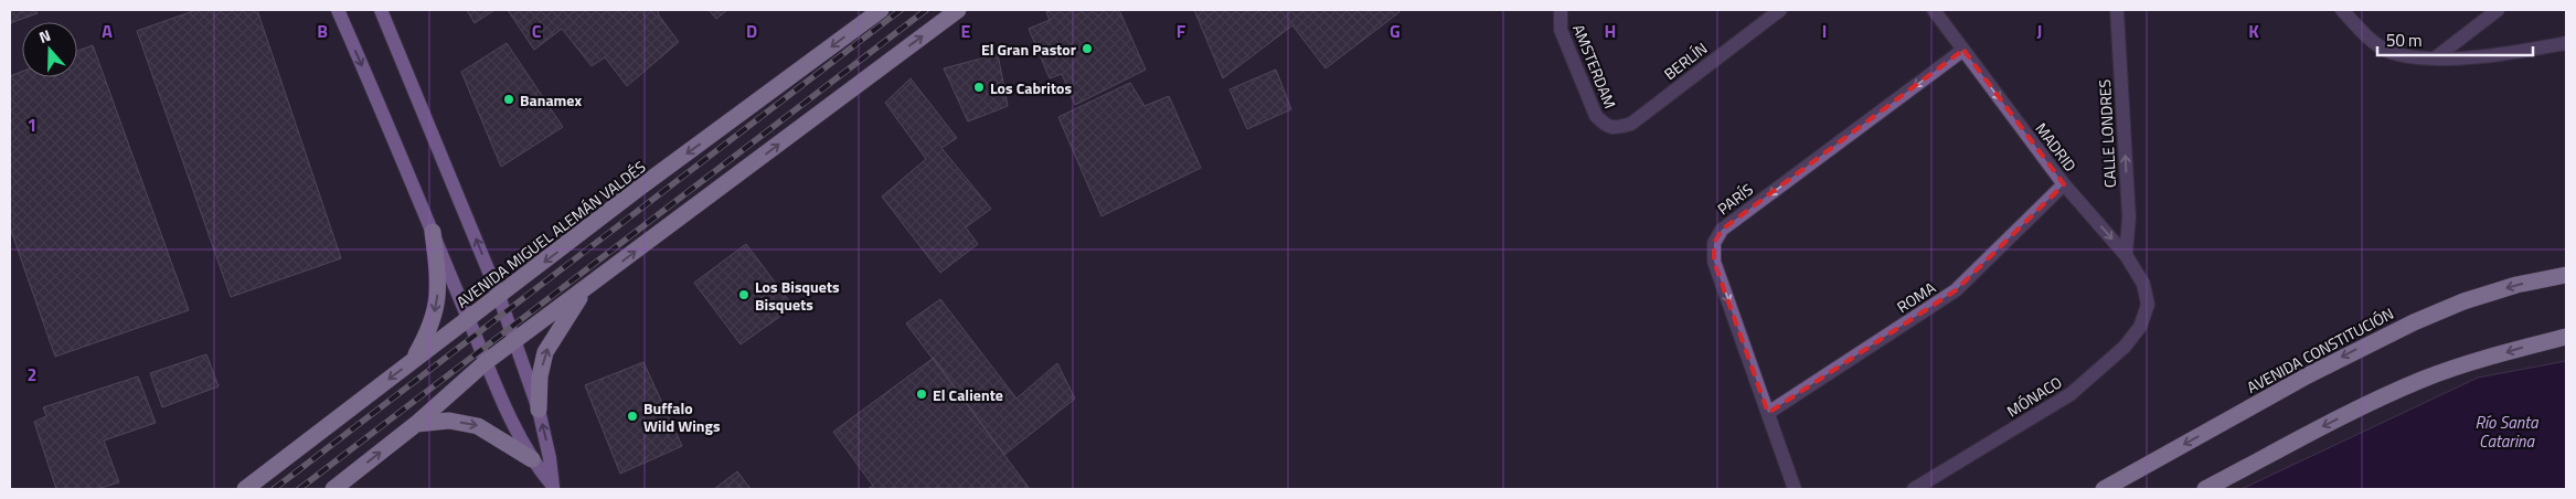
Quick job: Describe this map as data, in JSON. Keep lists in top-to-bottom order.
{
  "streets": {
    "highway": ["AVENIDA MIGUEL ALEMÁN VALDÉS", "AVENIDA CONSTITUCIÓN"],
    "street": [
      "BERLÍN",
      "AMSTERDAM",
      "CALLE LONDRES",
      "MADRID",
      "PARÍS",
      "ROMA",
      "MÓNACO"
    ]
  },
  "crossings": [
    ["BERLÍN", "AMSTERDAM"],
    ["CALLE LONDRES", "MADRID"],
    ["MADRID", "PARÍS"],
    ["MADRID", "ROMA"],
    ["MADRID", "MÓNACO"],
    ["PARÍS", "ROMA"]
  ],
  "one_way": ["CALLE LONDRES", "MADRID", "PARÍS"],
  "water": ["Río Santa Catarina"],
  "places": [
    "El Gran Pastor",
    "Los Cabritos",
    "Banamex",
    "Los Bisquets Bisquets",
    "El Caliente",
    "Buffalo Wild Wings"
  ],
  "scale_bar": "50 m",
  "north": "top",
  "grid": {
    "columns": [
      "A",
      "B",
      "C",
      "D",
      "E",
      "F",
      "G",
      "H",
      "I",
      "J",
      "K"
    ],
    "rows": ["1", "2"]
  }
}
